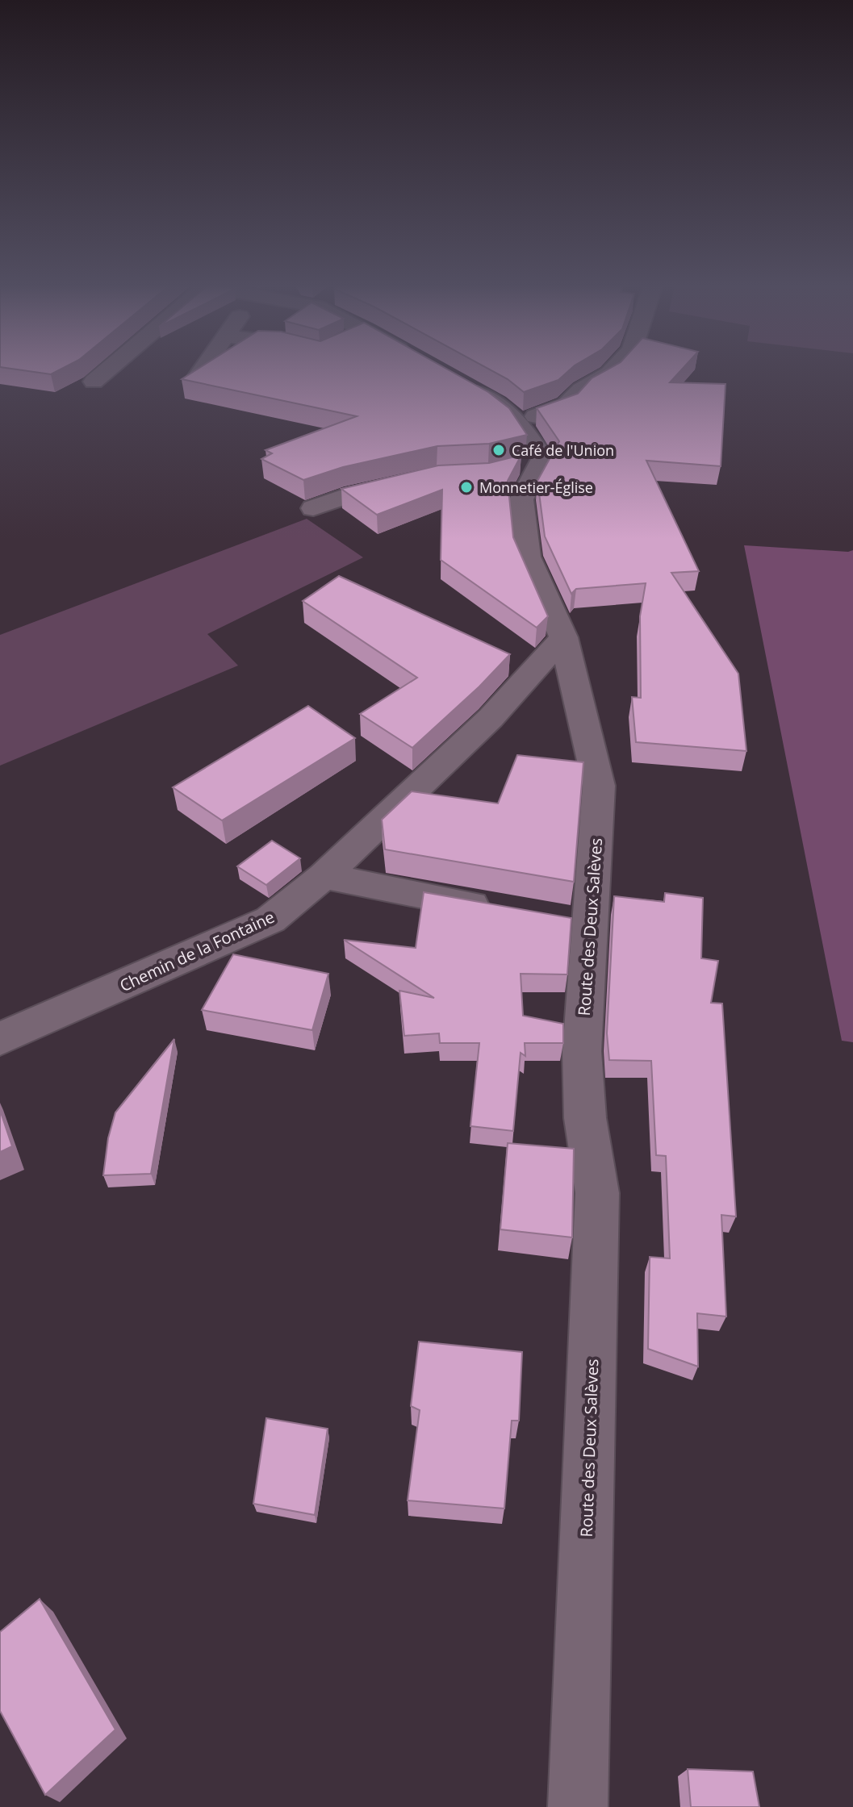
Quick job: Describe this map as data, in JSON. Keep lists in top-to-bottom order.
{
  "streets": {
    "street": ["Route des Deux Salèves", "Chemin de la Fontaine"]
  },
  "crossings": [
    ["Route des Deux Salèves", "Chemin de la Fontaine"]
  ],
  "places": ["Café de l'Union", "Monnetier-Église"]
}
